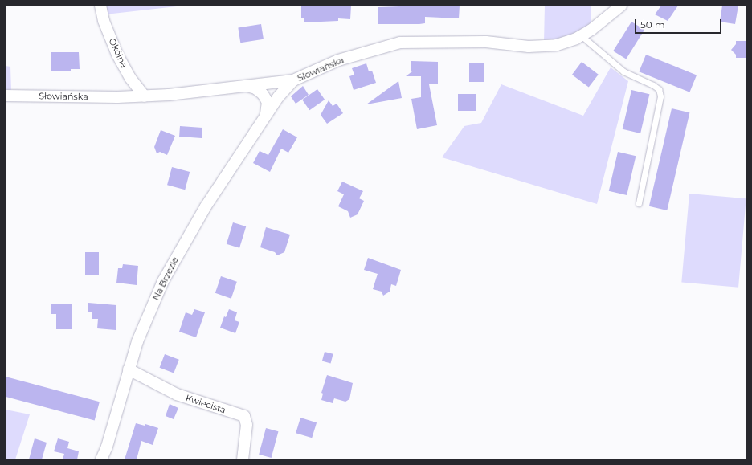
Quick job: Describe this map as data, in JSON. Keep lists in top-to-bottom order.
{
  "streets": {
    "street": [
      "Okólna",
      "Słowiańska",
      "Na Brzezie",
      "Kwiecista"
    ]
  },
  "crossings": [
    ["Okólna", "Słowiańska"],
    ["Słowiańska", "Na Brzezie"],
    ["Na Brzezie", "Kwiecista"]
  ],
  "scale_bar": "50 m"
}
